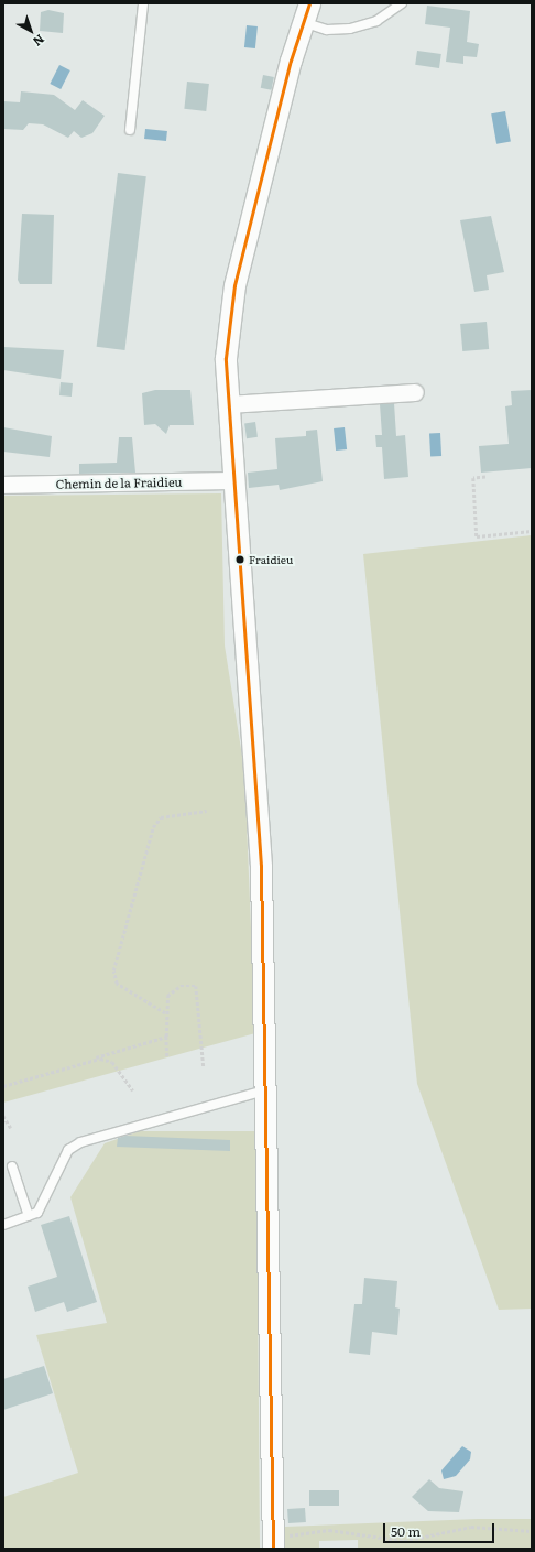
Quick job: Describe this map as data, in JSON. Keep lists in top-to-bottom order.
{
  "streets": {
    "street": ["Chemin de la Fraidieu"]
  },
  "places": ["Fraidieu"],
  "scale_bar": "50 m",
  "north": "bottom right"
}
